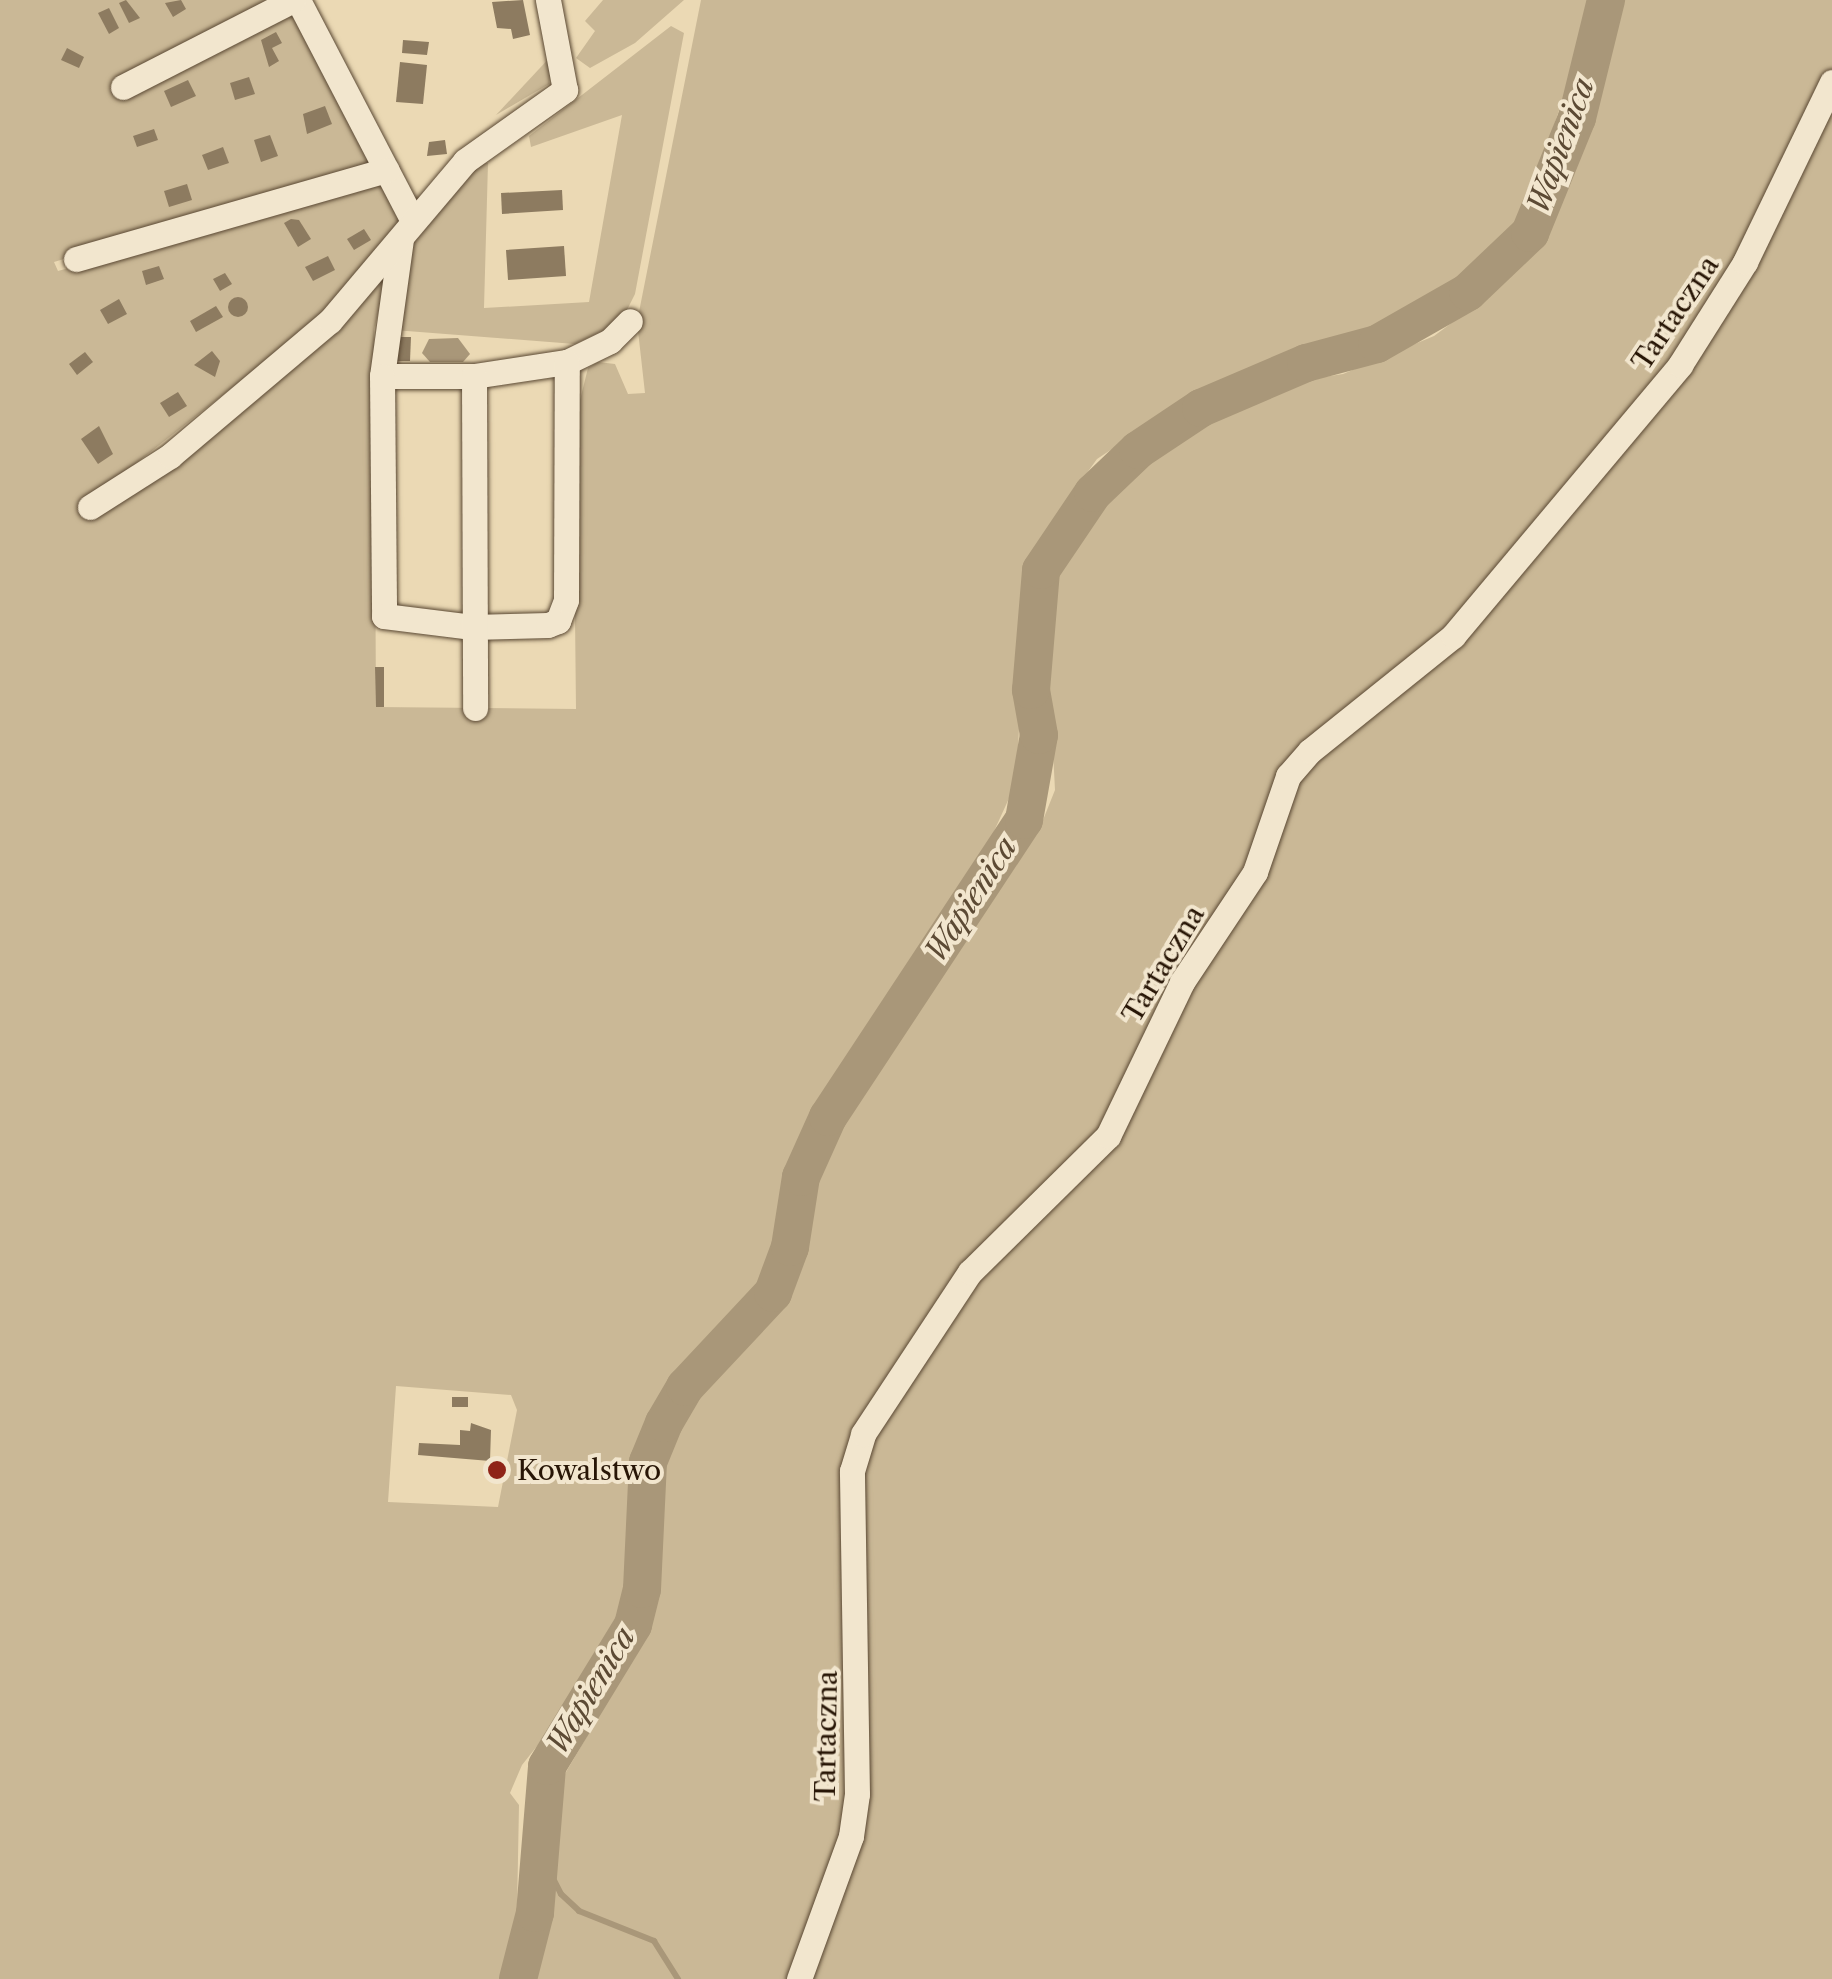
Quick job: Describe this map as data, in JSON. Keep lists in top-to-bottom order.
{
  "streets": {
    "street": ["Tartaczna"]
  },
  "water": ["Wapienica"],
  "places": ["Kowalstwo"]
}
